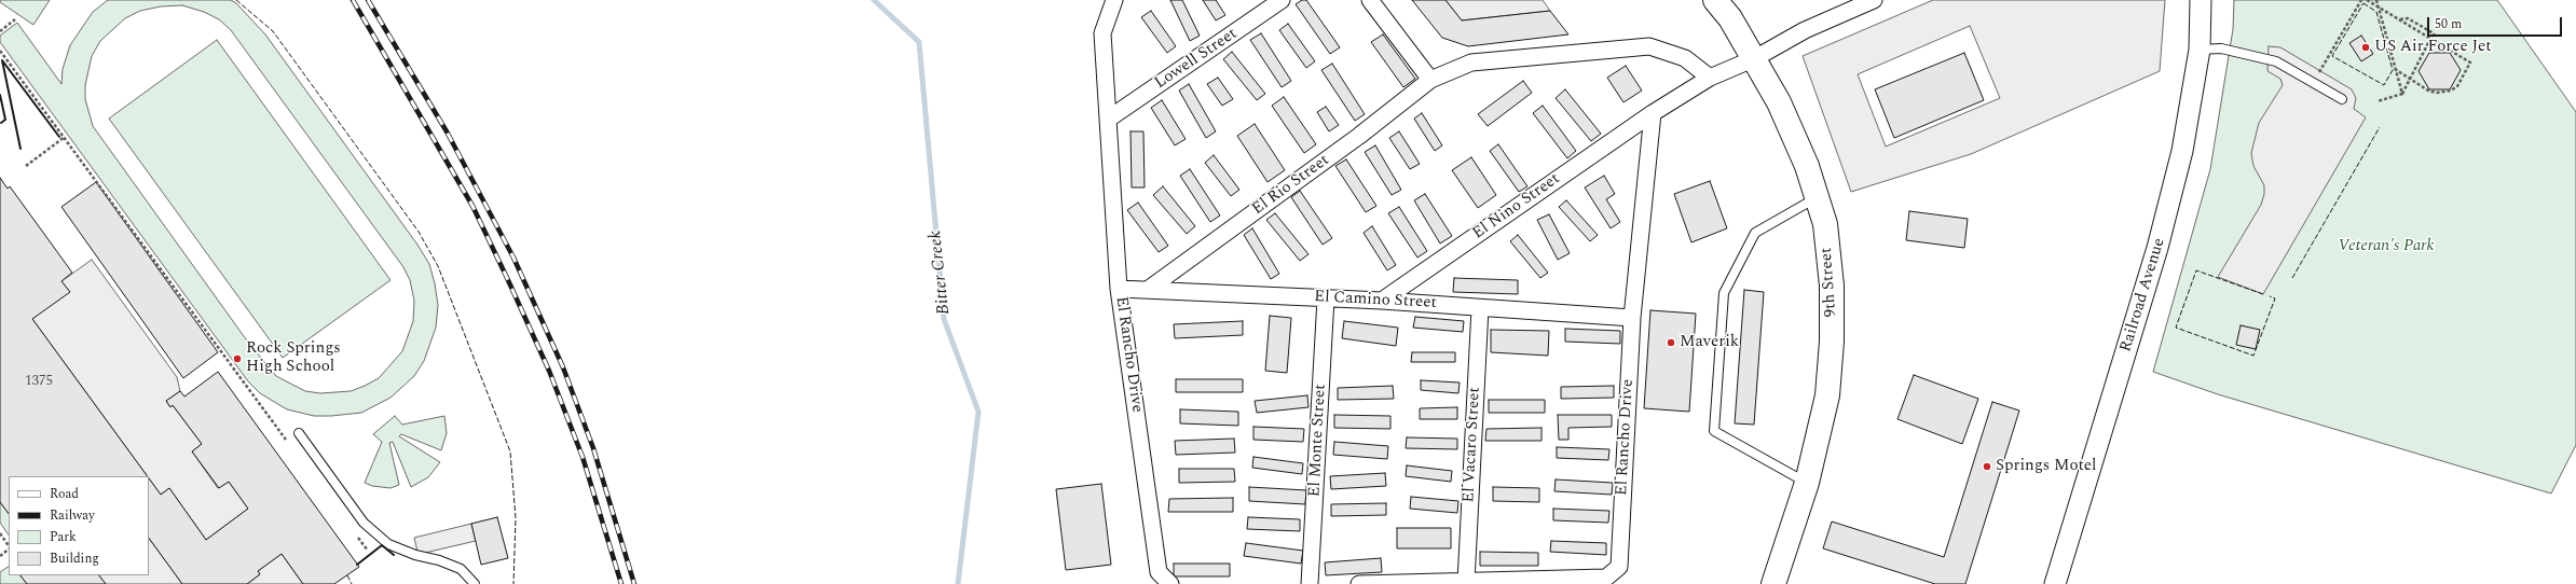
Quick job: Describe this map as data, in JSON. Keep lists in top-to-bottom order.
{
  "streets": {
    "main road": ["9th Street"],
    "street": [
      "Lowell Street",
      "El Rio Street",
      "El Nino Street",
      "Railroad Avenue",
      "El Camino Street",
      "El Rancho Drive",
      "El Monte Street",
      "El Vacaro Street"
    ]
  },
  "crossings": [
    ["Lowell Street", "El Rancho Drive"],
    ["El Rio Street", "El Camino Street"],
    ["El Nino Street", "El Camino Street"],
    ["El Nino Street", "El Rancho Drive"],
    ["El Camino Street", "El Rancho Drive"],
    ["El Camino Street", "El Monte Street"],
    ["El Camino Street", "El Vacaro Street"],
    ["El Rancho Drive", "El Vacaro Street"]
  ],
  "water": ["Bitter Creek"],
  "parks": ["Veteran's Park"],
  "places": [
    "US Air Force Jet",
    "Maverik",
    "Rock Springs High School",
    "Springs Motel"
  ],
  "house_numbers": ["1375"],
  "legend": [
    "Road",
    "Railway",
    "Park",
    "Building"
  ],
  "scale_bar": "50 m"
}
